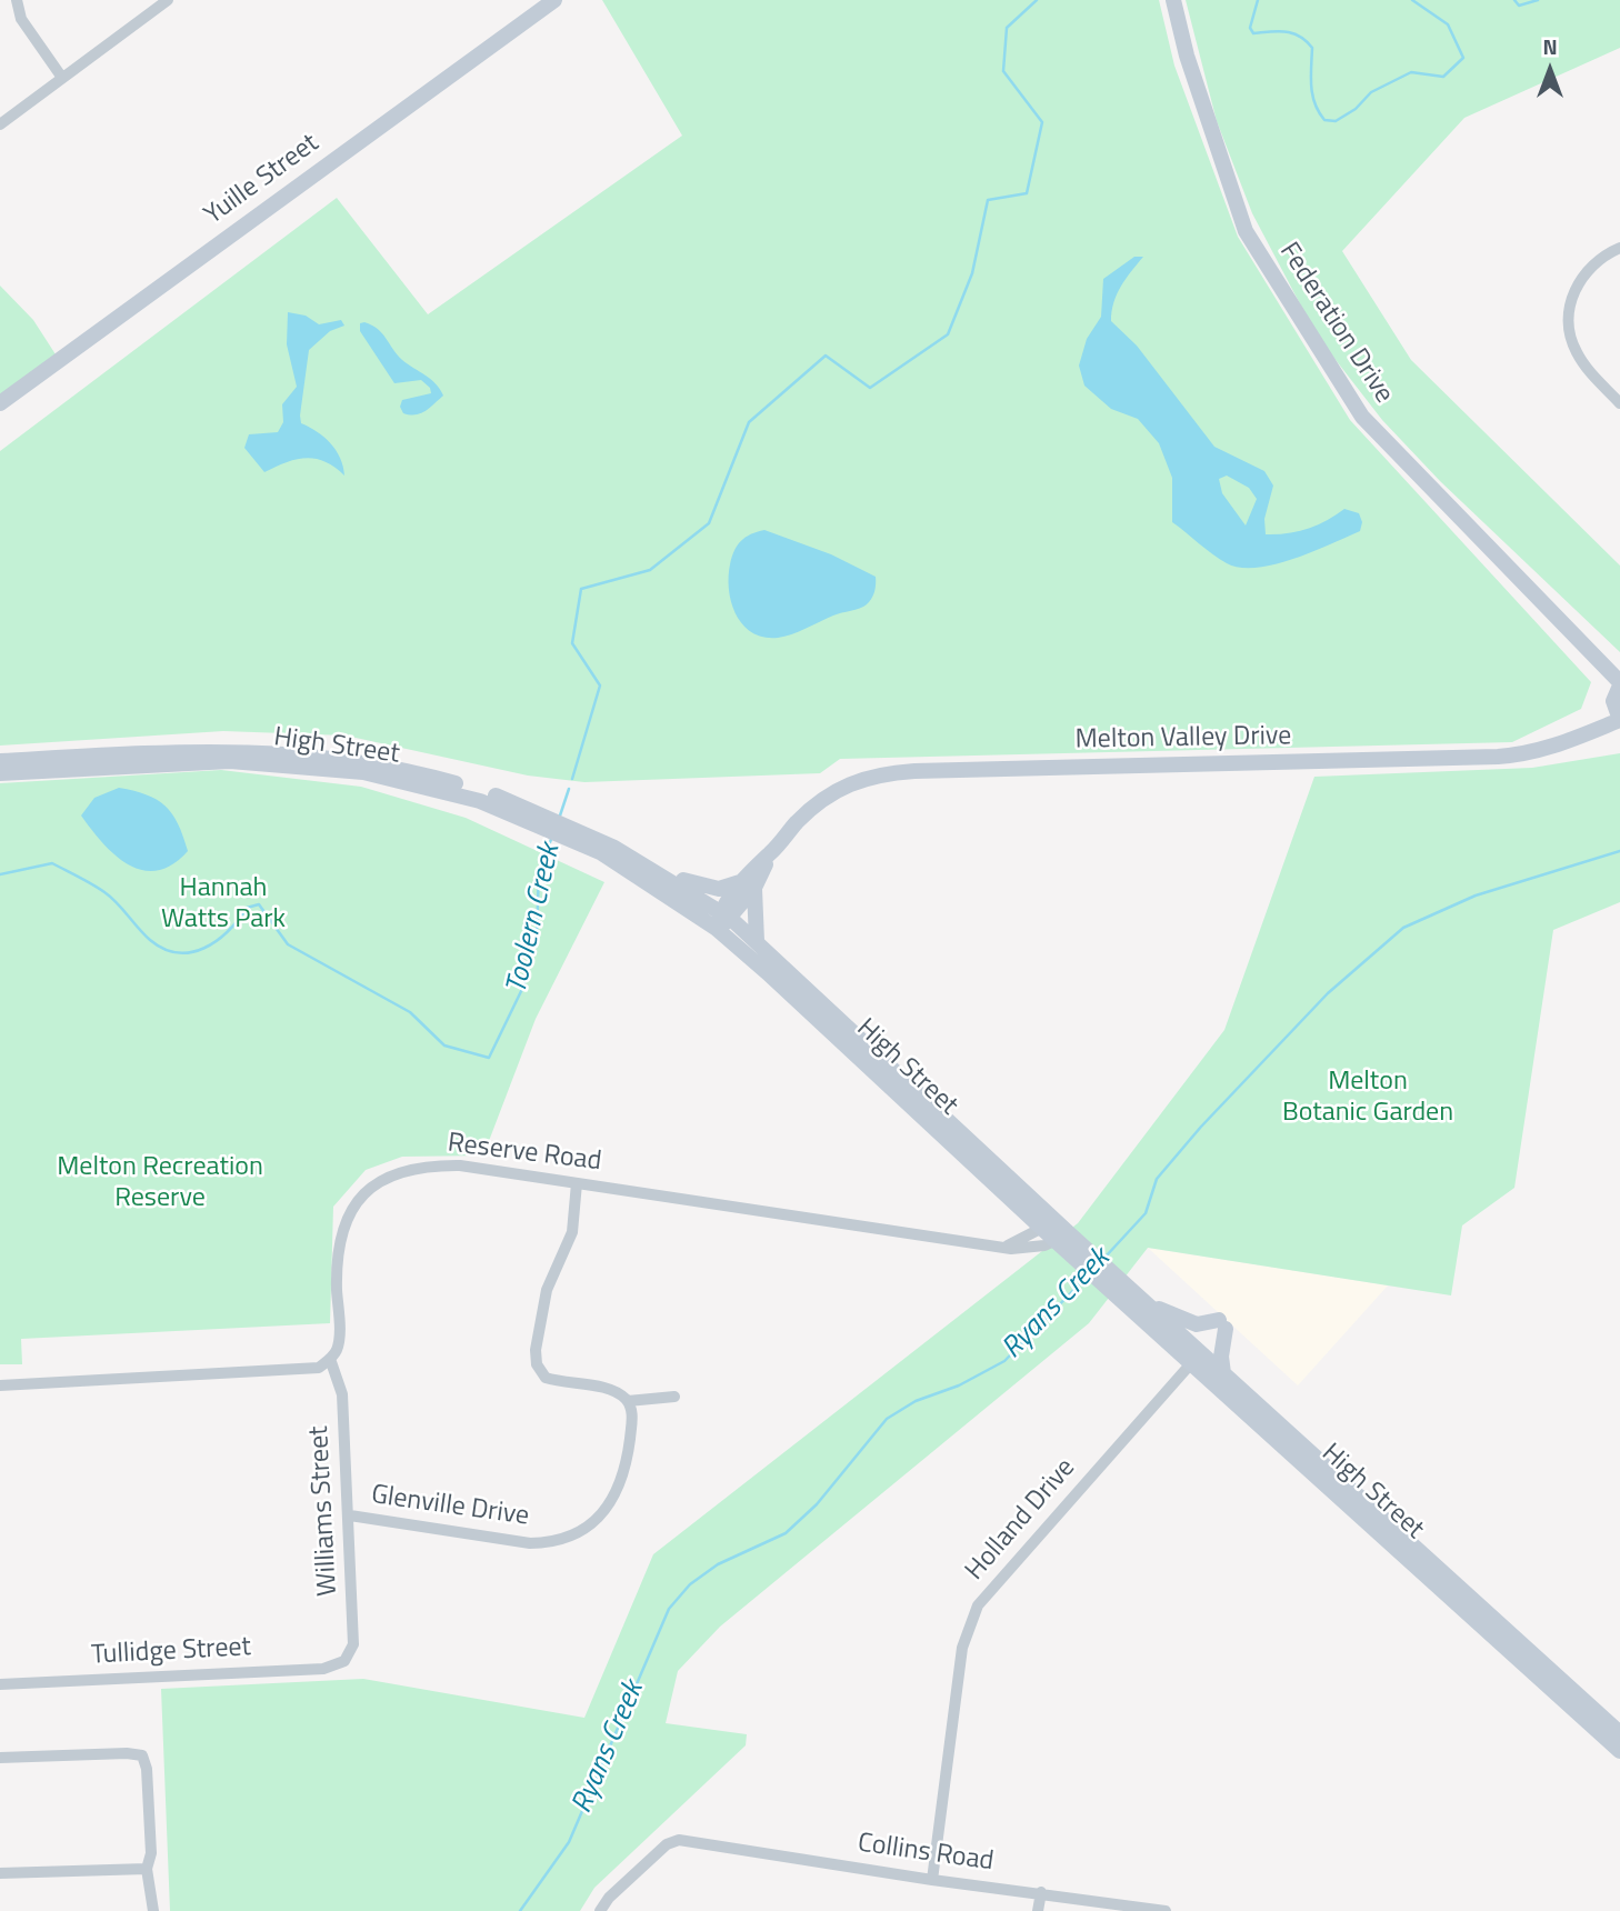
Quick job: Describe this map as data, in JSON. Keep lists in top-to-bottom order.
{
  "streets": {
    "main road": [
      "Yuille Street",
      "Federation Drive",
      "Melton Valley Drive",
      "High Street"
    ],
    "street": [
      "Reserve Road",
      "Glenville Drive",
      "Williams Street",
      "Holland Drive",
      "Tullidge Street",
      "Collins Road"
    ]
  },
  "crossings": [
    ["Melton Valley Drive", "High Street"],
    ["High Street", "Reserve Road"],
    ["High Street", "Holland Drive"],
    ["Reserve Road", "Williams Street"],
    ["Glenville Drive", "Williams Street"],
    ["Williams Street", "Tullidge Street"],
    ["Holland Drive", "Collins Road"]
  ],
  "water": ["Toolern Creek", "Ryans Creek"],
  "parks": ["Hannah Watts Park", "Melton Botanic Garden", "Melton Recreation Reserve"],
  "north": "top"
}
